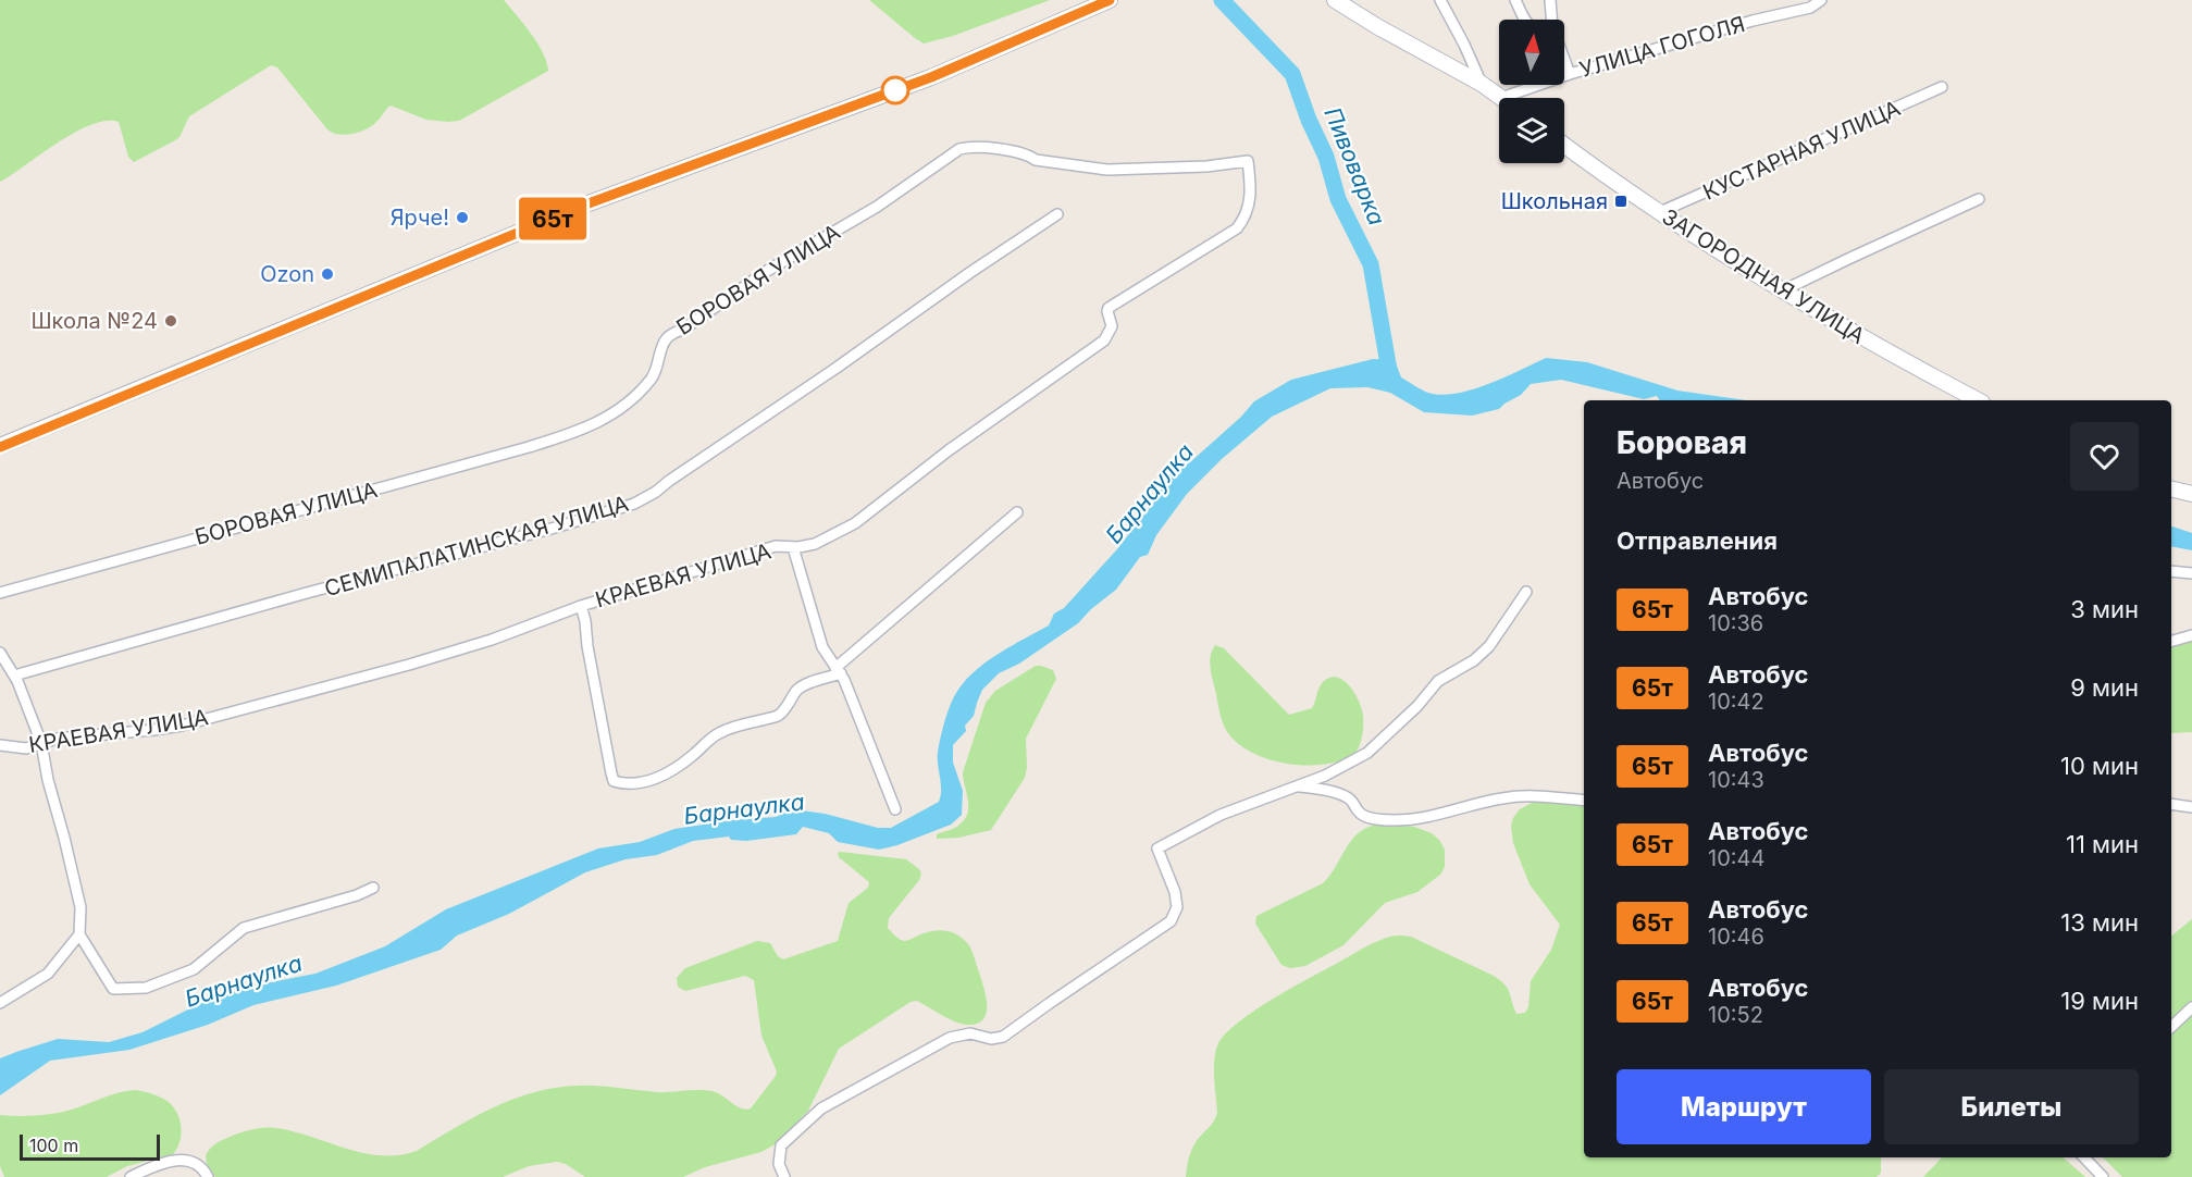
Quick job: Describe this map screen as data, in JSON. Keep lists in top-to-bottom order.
{
  "streets": {
    "main road": ["ЗАГОРОДНАЯ УЛИЦА"],
    "street": [
      "УЛИЦА ГОГОЛЯ",
      "КУСТАРНАЯ УЛИЦА",
      "БОРОВАЯ УЛИЦА",
      "СЕМИПАЛАТИНСКАЯ УЛИЦА",
      "КРАЕВАЯ УЛИЦА"
    ]
  },
  "crossings": [
    ["КУСТАРНАЯ УЛИЦА", "ЗАГОРОДНАЯ УЛИЦА"],
    ["БОРОВАЯ УЛИЦА", "КРАЕВАЯ УЛИЦА"]
  ],
  "water": ["Пивоварка", "Барнаулка"],
  "places": {
    "transit": ["Школьная"],
    "other": ["Ярче!", "Ozon", "Школа №24"]
  },
  "lines": ["bus line 65т"],
  "scale_bar": "100 m",
  "north": "top",
  "page": {
    "on_map": "65т",
    "heading": [
      ["Боровая", "Автобус"],
      "Отправления"
    ],
    "list": [
      {
        "mark": "65т",
        "name": "Автобус",
        "note": "10:36",
        "value": "3 мин"
      },
      {
        "mark": "65т",
        "name": "Автобус",
        "note": "10:42",
        "value": "9 мин"
      },
      {
        "mark": "65т",
        "name": "Автобус",
        "note": "10:43",
        "value": "10 мин"
      },
      {
        "mark": "65т",
        "name": "Автобус",
        "note": "10:44",
        "value": "11 мин"
      },
      {
        "mark": "65т",
        "name": "Автобус",
        "note": "10:46",
        "value": "13 мин"
      },
      {
        "mark": "65т",
        "name": "Автобус",
        "note": "10:52",
        "value": "19 мин"
      }
    ],
    "buttons": ["Маршрут", "Билеты"],
    "scale": "100 m"
  }
}
